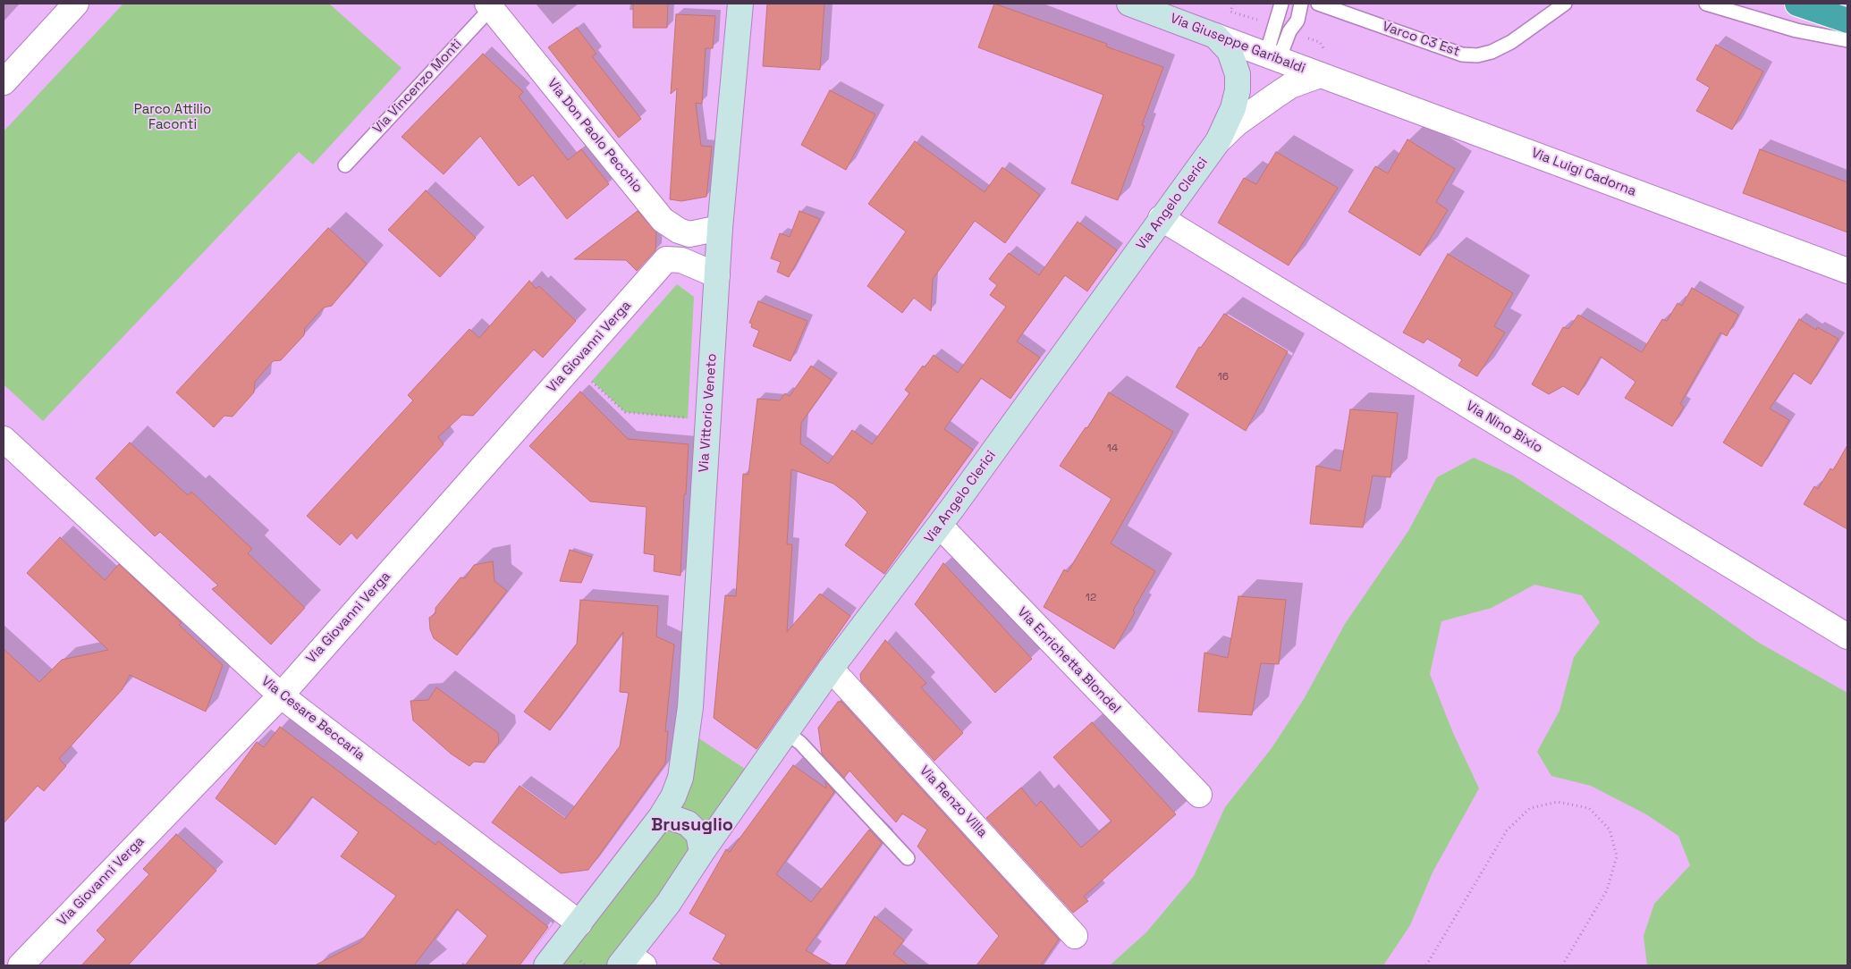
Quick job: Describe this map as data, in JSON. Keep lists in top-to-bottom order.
{
  "streets": {
    "street": [
      "Via Giuseppe Garibaldi",
      "Via Don Paolo Pecchio",
      "Via Luigi Cadorna",
      "Via Angelo Clerici",
      "Via Giovanni Verga",
      "Via Vittorio Veneto",
      "Via Nino Bixio",
      "Via Enrichetta Blondel",
      "Via Cesare Beccaria",
      "Via Renzo Villa"
    ],
    "lane": ["Varco C3 Est", "Via Vincenzo Monti"]
  },
  "crossings": [
    ["Via Giuseppe Garibaldi", "Via Luigi Cadorna"],
    ["Via Giuseppe Garibaldi", "Via Angelo Clerici"],
    ["Via Vincenzo Monti", "Via Don Paolo Pecchio"],
    ["Via Don Paolo Pecchio", "Via Vittorio Veneto"],
    ["Via Luigi Cadorna", "Via Angelo Clerici"],
    ["Via Angelo Clerici", "Via Nino Bixio"],
    ["Via Angelo Clerici", "Via Enrichetta Blondel"],
    ["Via Angelo Clerici", "Via Renzo Villa"],
    ["Via Giovanni Verga", "Via Cesare Beccaria"],
    ["Via Vittorio Veneto", "Via Cesare Beccaria"]
  ],
  "districts": ["Brusuglio"],
  "parks": ["Parco Attilio Faconti"],
  "house_numbers": ["16", "14", "12"]
}
